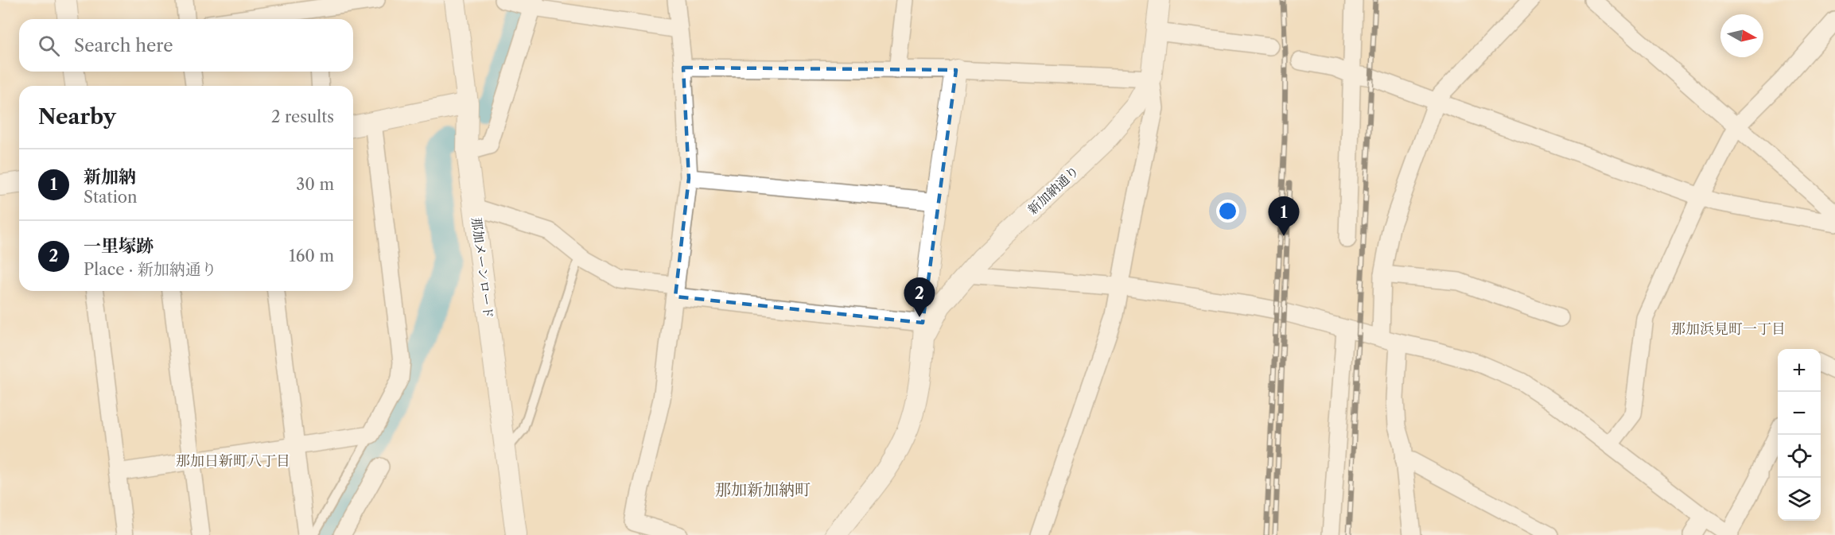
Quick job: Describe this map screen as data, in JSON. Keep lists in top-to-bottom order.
{
  "streets": {
    "street": ["新加納通り", "那加メーンロード"]
  },
  "districts": ["那加浜見町一丁目", "那加日新町八丁目", "那加新加納町"],
  "north": "right",
  "page": {
    "search": "Search here",
    "heading": ["Nearby", "2 results"],
    "list": [
      {
        "mark": "1",
        "name": "新加納",
        "note": "Station",
        "value": "30 m"
      },
      {
        "mark": "2",
        "name": "一里塚跡",
        "note": "Place · 新加納通り",
        "value": "160 m"
      }
    ],
    "pins": ["1", "2"],
    "map_buttons": ["+", "−"]
  }
}
